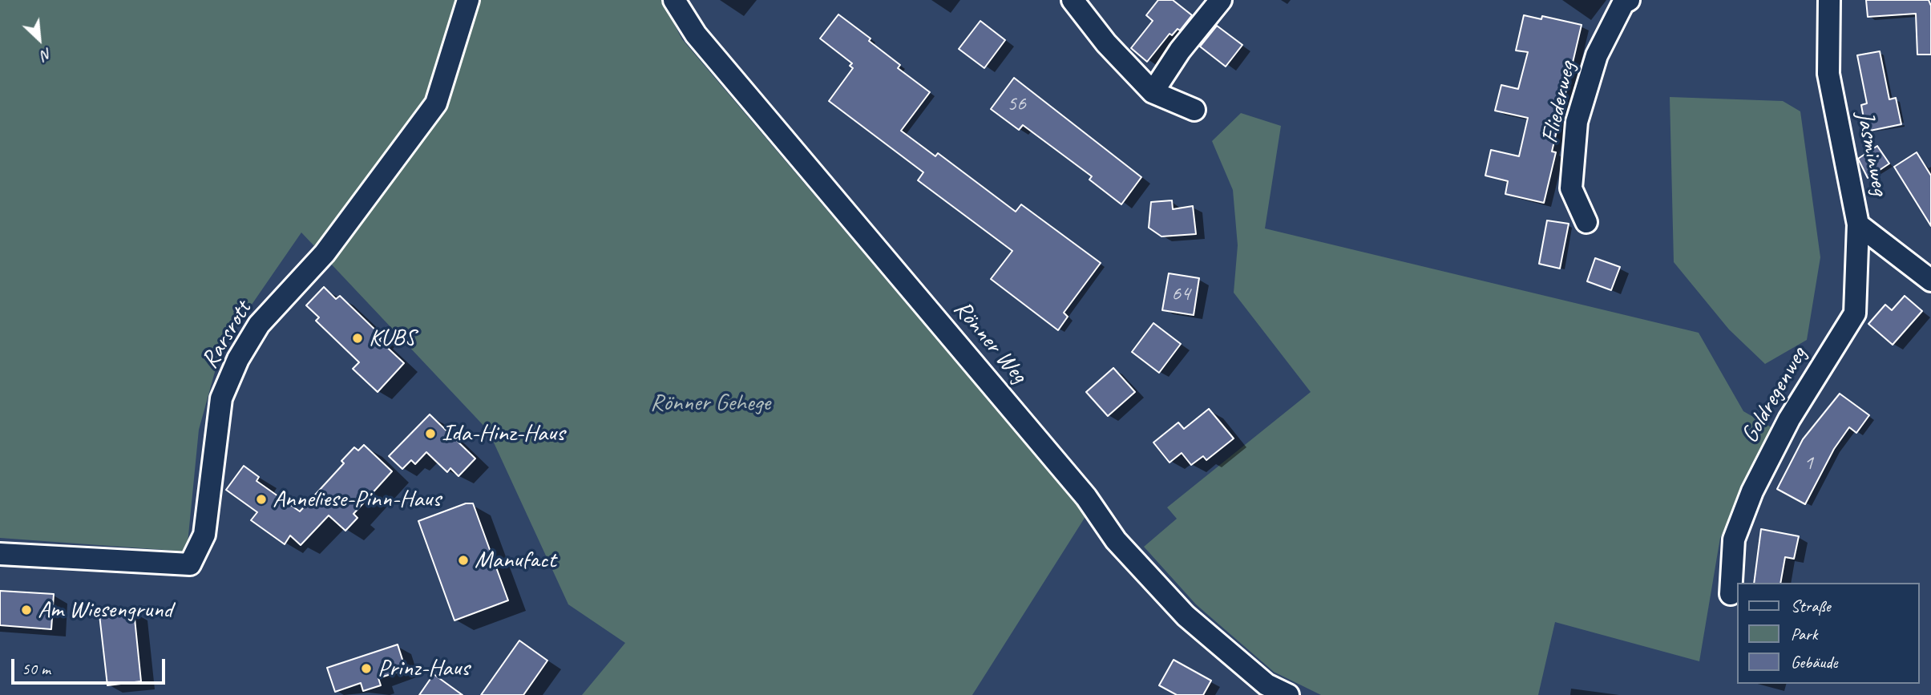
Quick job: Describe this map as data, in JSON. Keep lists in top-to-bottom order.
{
  "streets": {
    "street": [
      "Fliederweg",
      "Jasminweg",
      "Rarsrott",
      "Rönner Weg",
      "Goldregenweg"
    ]
  },
  "crossings": [
    ["Jasminweg", "Goldregenweg"]
  ],
  "parks": ["Rönner Gehege"],
  "places": [
    "KUBS",
    "Ida-Hinz-Haus",
    "Anneliese-Pinn-Haus",
    "Manufact",
    "Am Wiesengrund",
    "Prinz-Haus"
  ],
  "house_numbers": ["56", "64", "1"],
  "legend": ["Straße", "Park", "Gebäude"],
  "scale_bar": "50 m",
  "north": "bottom right"
}
